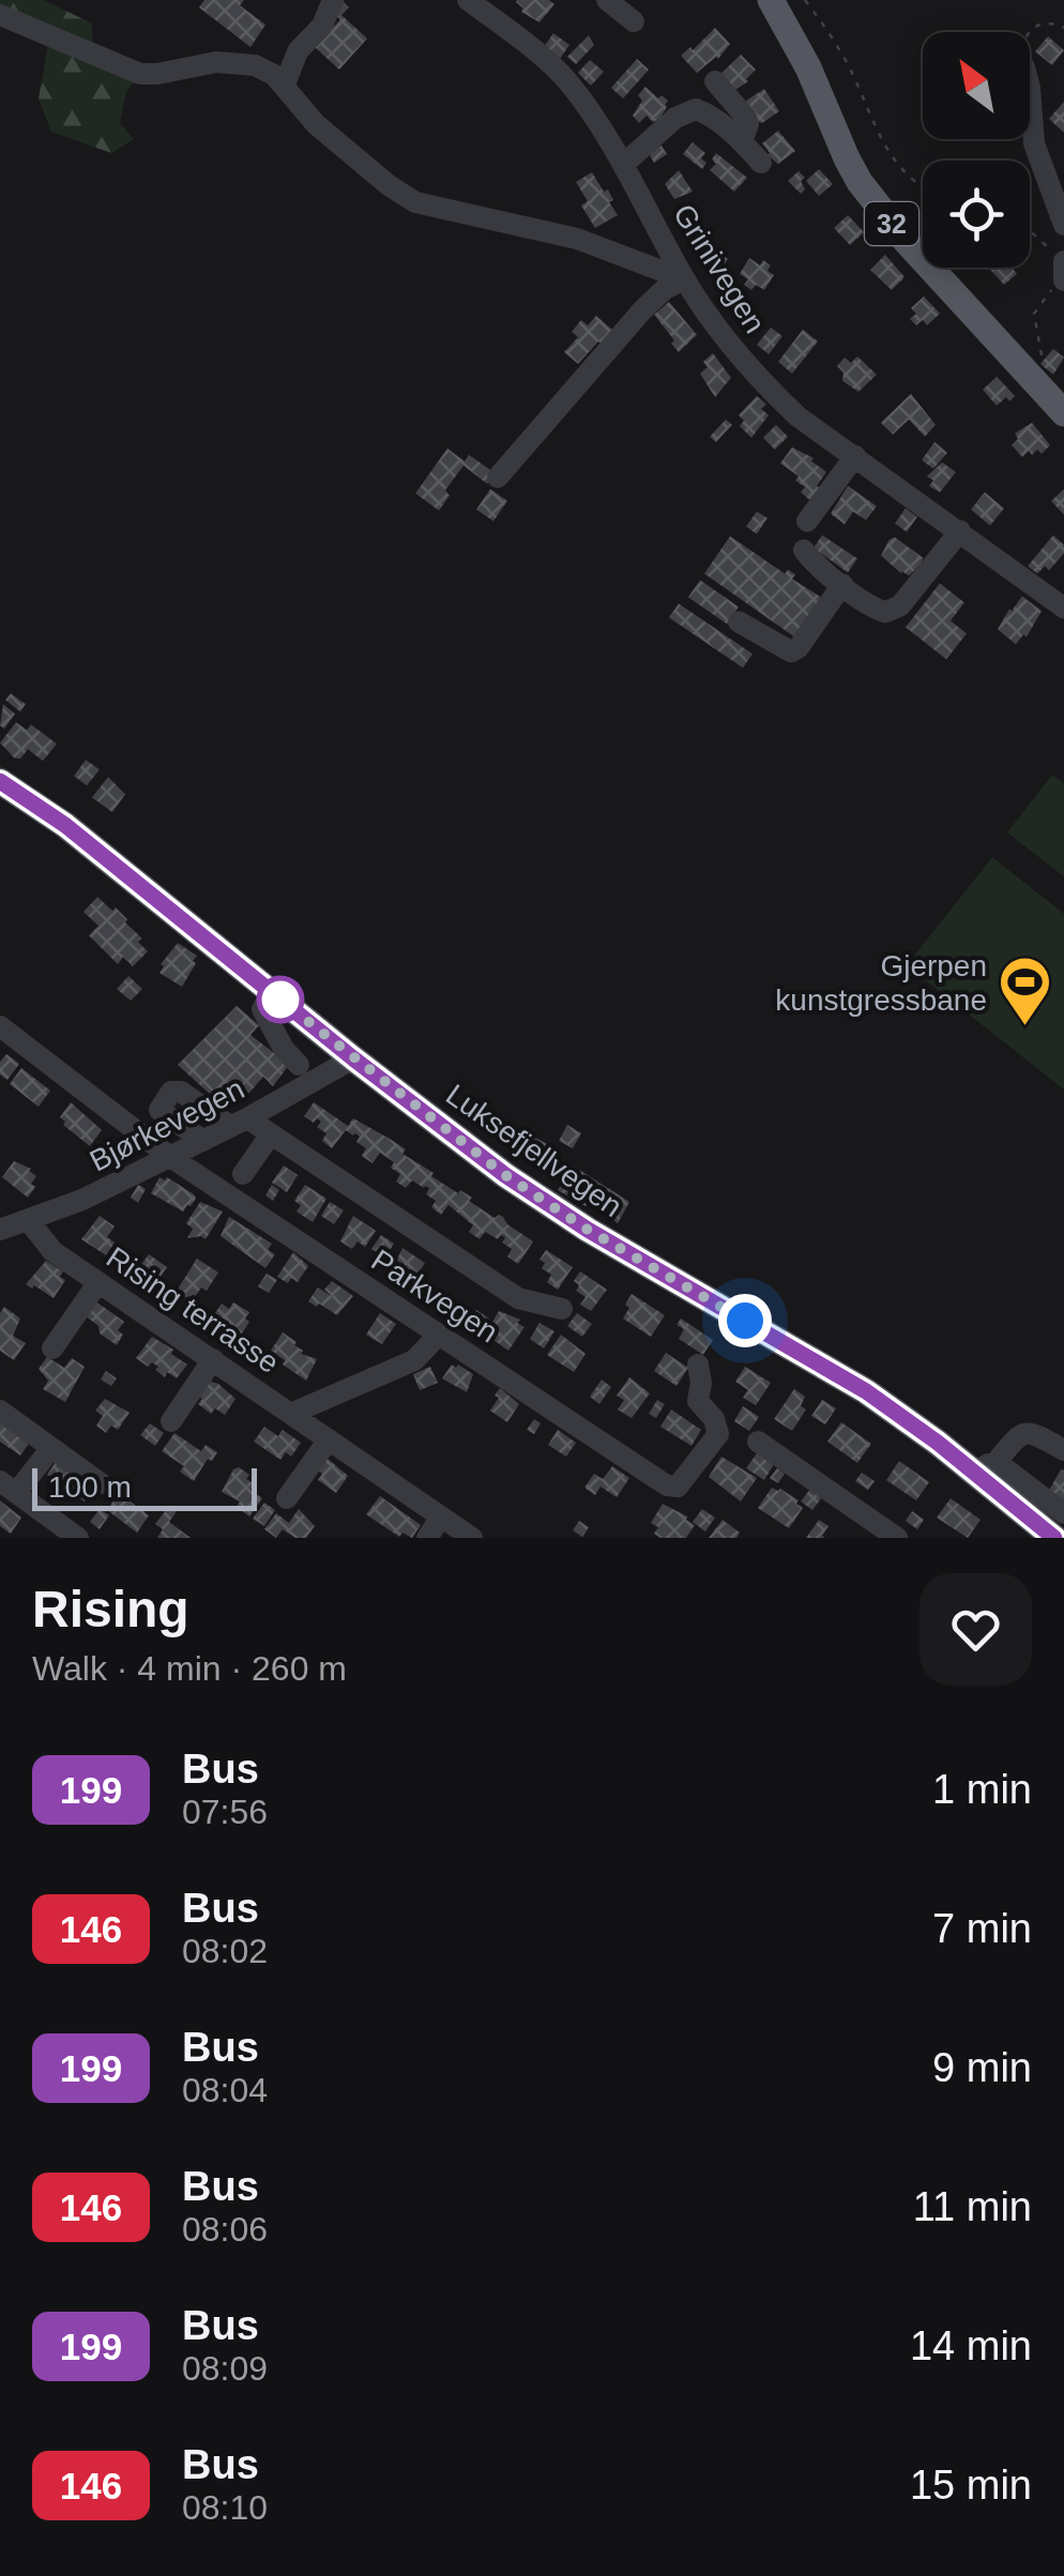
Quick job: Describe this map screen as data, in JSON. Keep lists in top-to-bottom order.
{
  "streets": {
    "main road": ["32", "Luksefjellvegen"],
    "street": [
      "Grinivegen",
      "Bjørkevegen",
      "Parkvegen",
      "Rising terrasse"
    ]
  },
  "crossings": [
    ["Bjørkevegen", "Luksefjellvegen"],
    ["Bjørkevegen", "Parkvegen"],
    ["Bjørkevegen", "Rising terrasse"]
  ],
  "places": {
    "sports": ["Gjerpen kunstgressbane"]
  },
  "lines": ["bus line 199"],
  "scale_bar": "100 m",
  "north": "top left",
  "page": {
    "scale": "100 m",
    "heading": ["Rising", "Walk · 4 min · 260 m"],
    "list": [
      {
        "mark": "199",
        "name": "Bus",
        "note": "07:56",
        "value": "1 min"
      },
      {
        "mark": "146",
        "name": "Bus",
        "note": "08:02",
        "value": "7 min"
      },
      {
        "mark": "199",
        "name": "Bus",
        "note": "08:04",
        "value": "9 min"
      },
      {
        "mark": "146",
        "name": "Bus",
        "note": "08:06",
        "value": "11 min"
      },
      {
        "mark": "199",
        "name": "Bus",
        "note": "08:09",
        "value": "14 min"
      },
      {
        "mark": "146",
        "name": "Bus",
        "note": "08:10",
        "value": "15 min"
      }
    ]
  }
}
